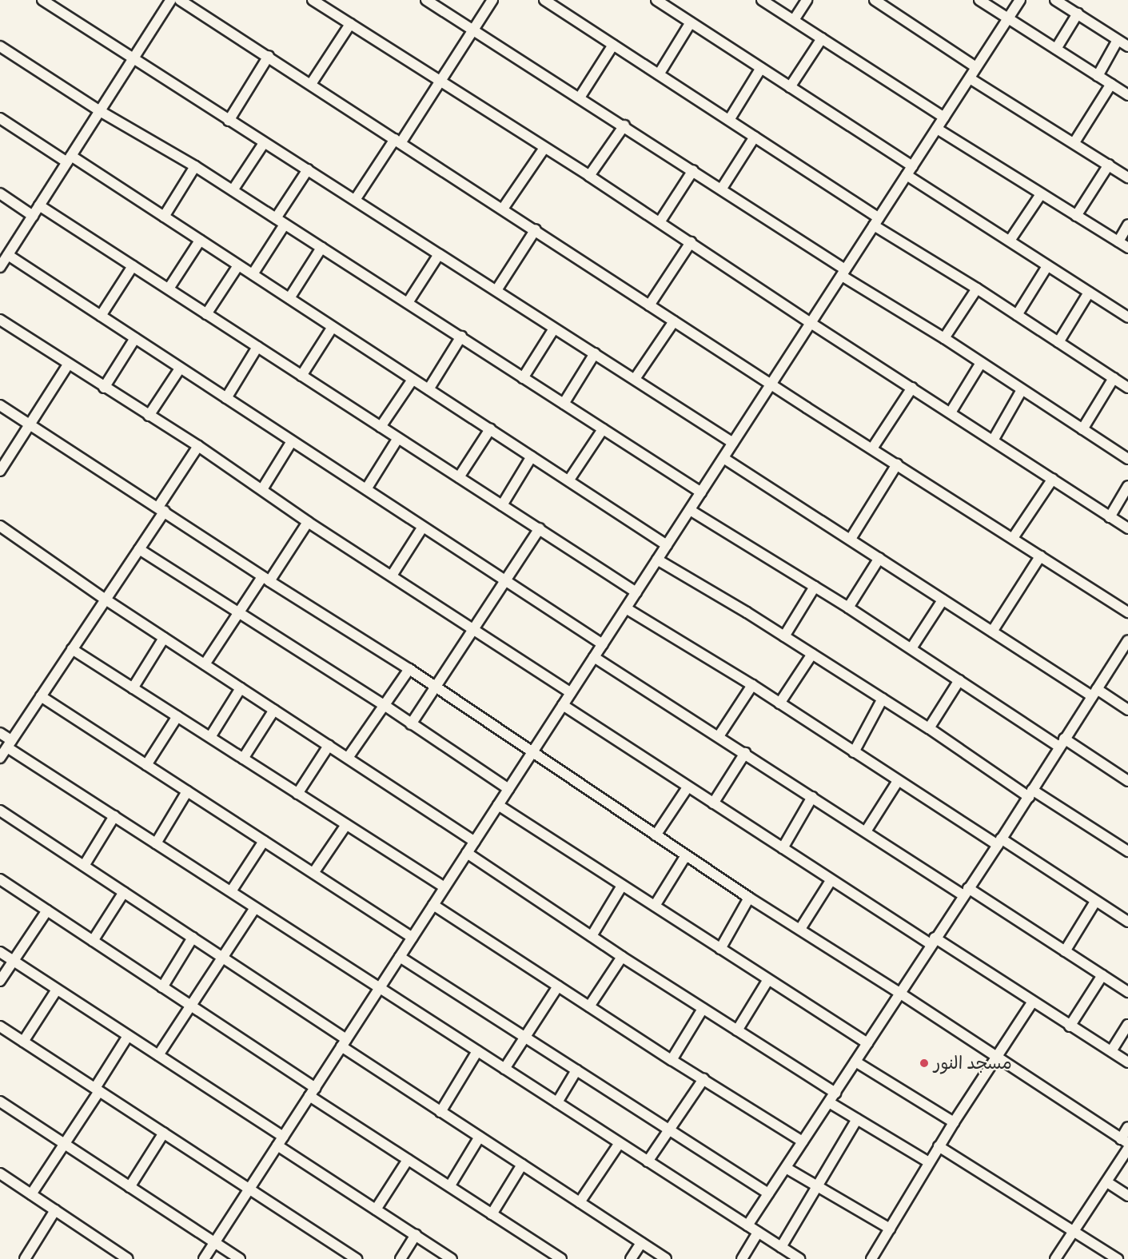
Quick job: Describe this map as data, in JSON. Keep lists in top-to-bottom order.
{
  "places": ["مسجد النور"]
}
